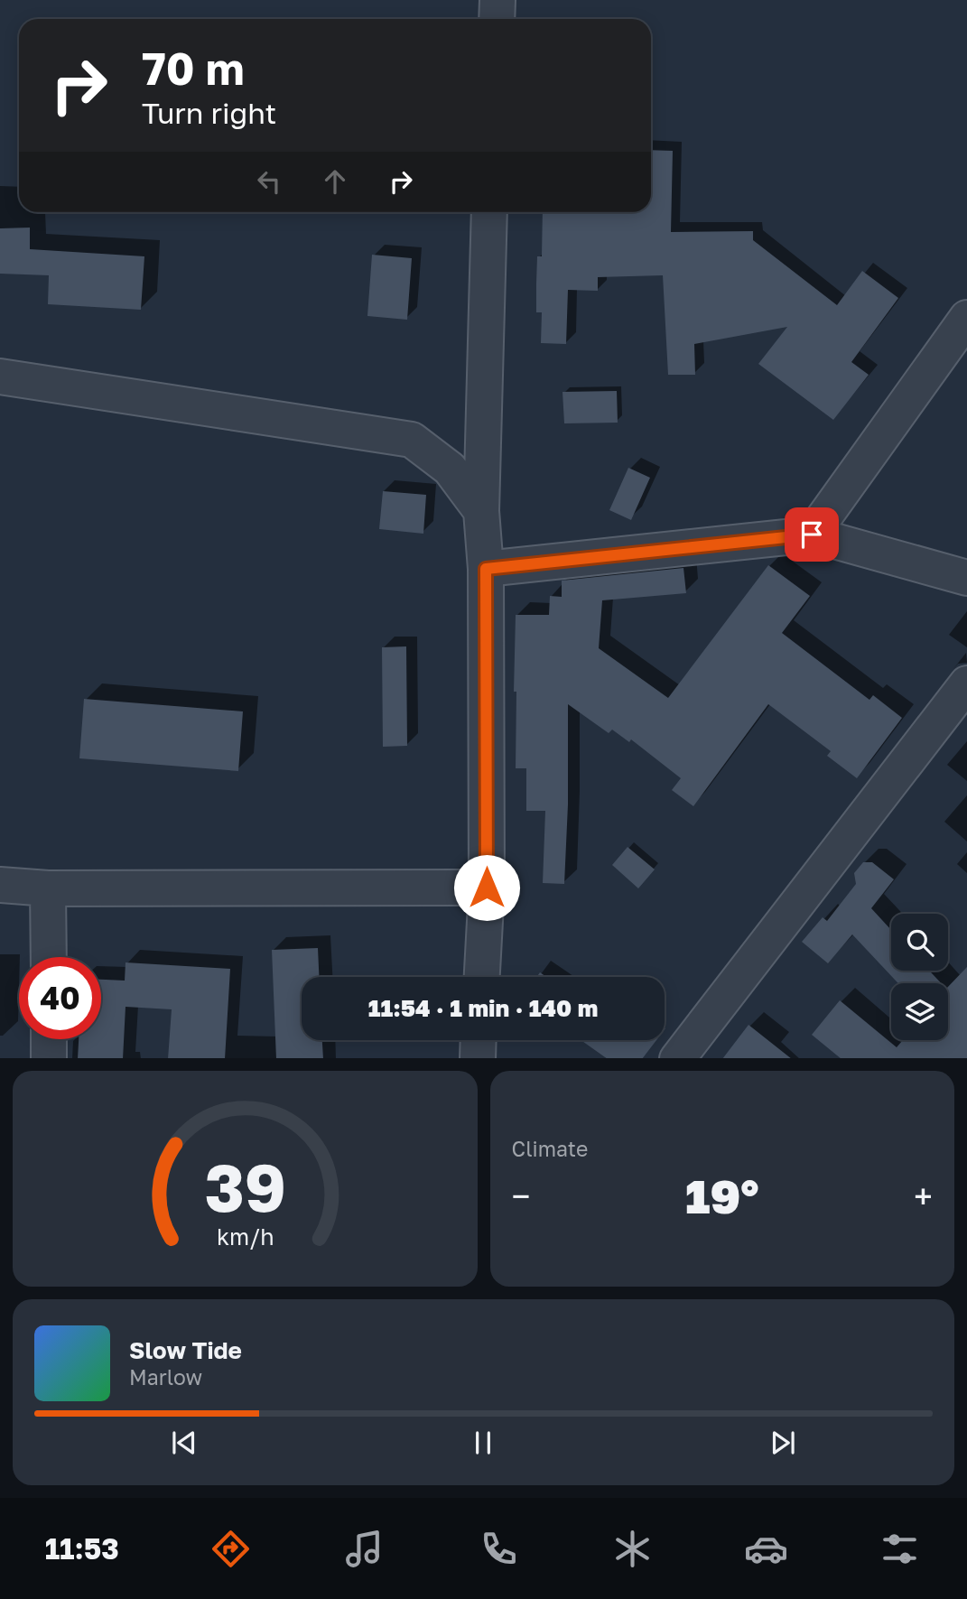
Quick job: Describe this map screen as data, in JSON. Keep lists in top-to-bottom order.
{
  "page": {
    "turn": ["70 m", "Turn right"],
    "limit": "40",
    "trip": "11:54 · 1 min · 140 m",
    "tile": "Climate",
    "heat": ["−", "19°", "+"],
    "song": ["Slow Tide", "Marlow"],
    "tabs": "11:53",
    "gauge": ["39", "km/h"]
  }
}
